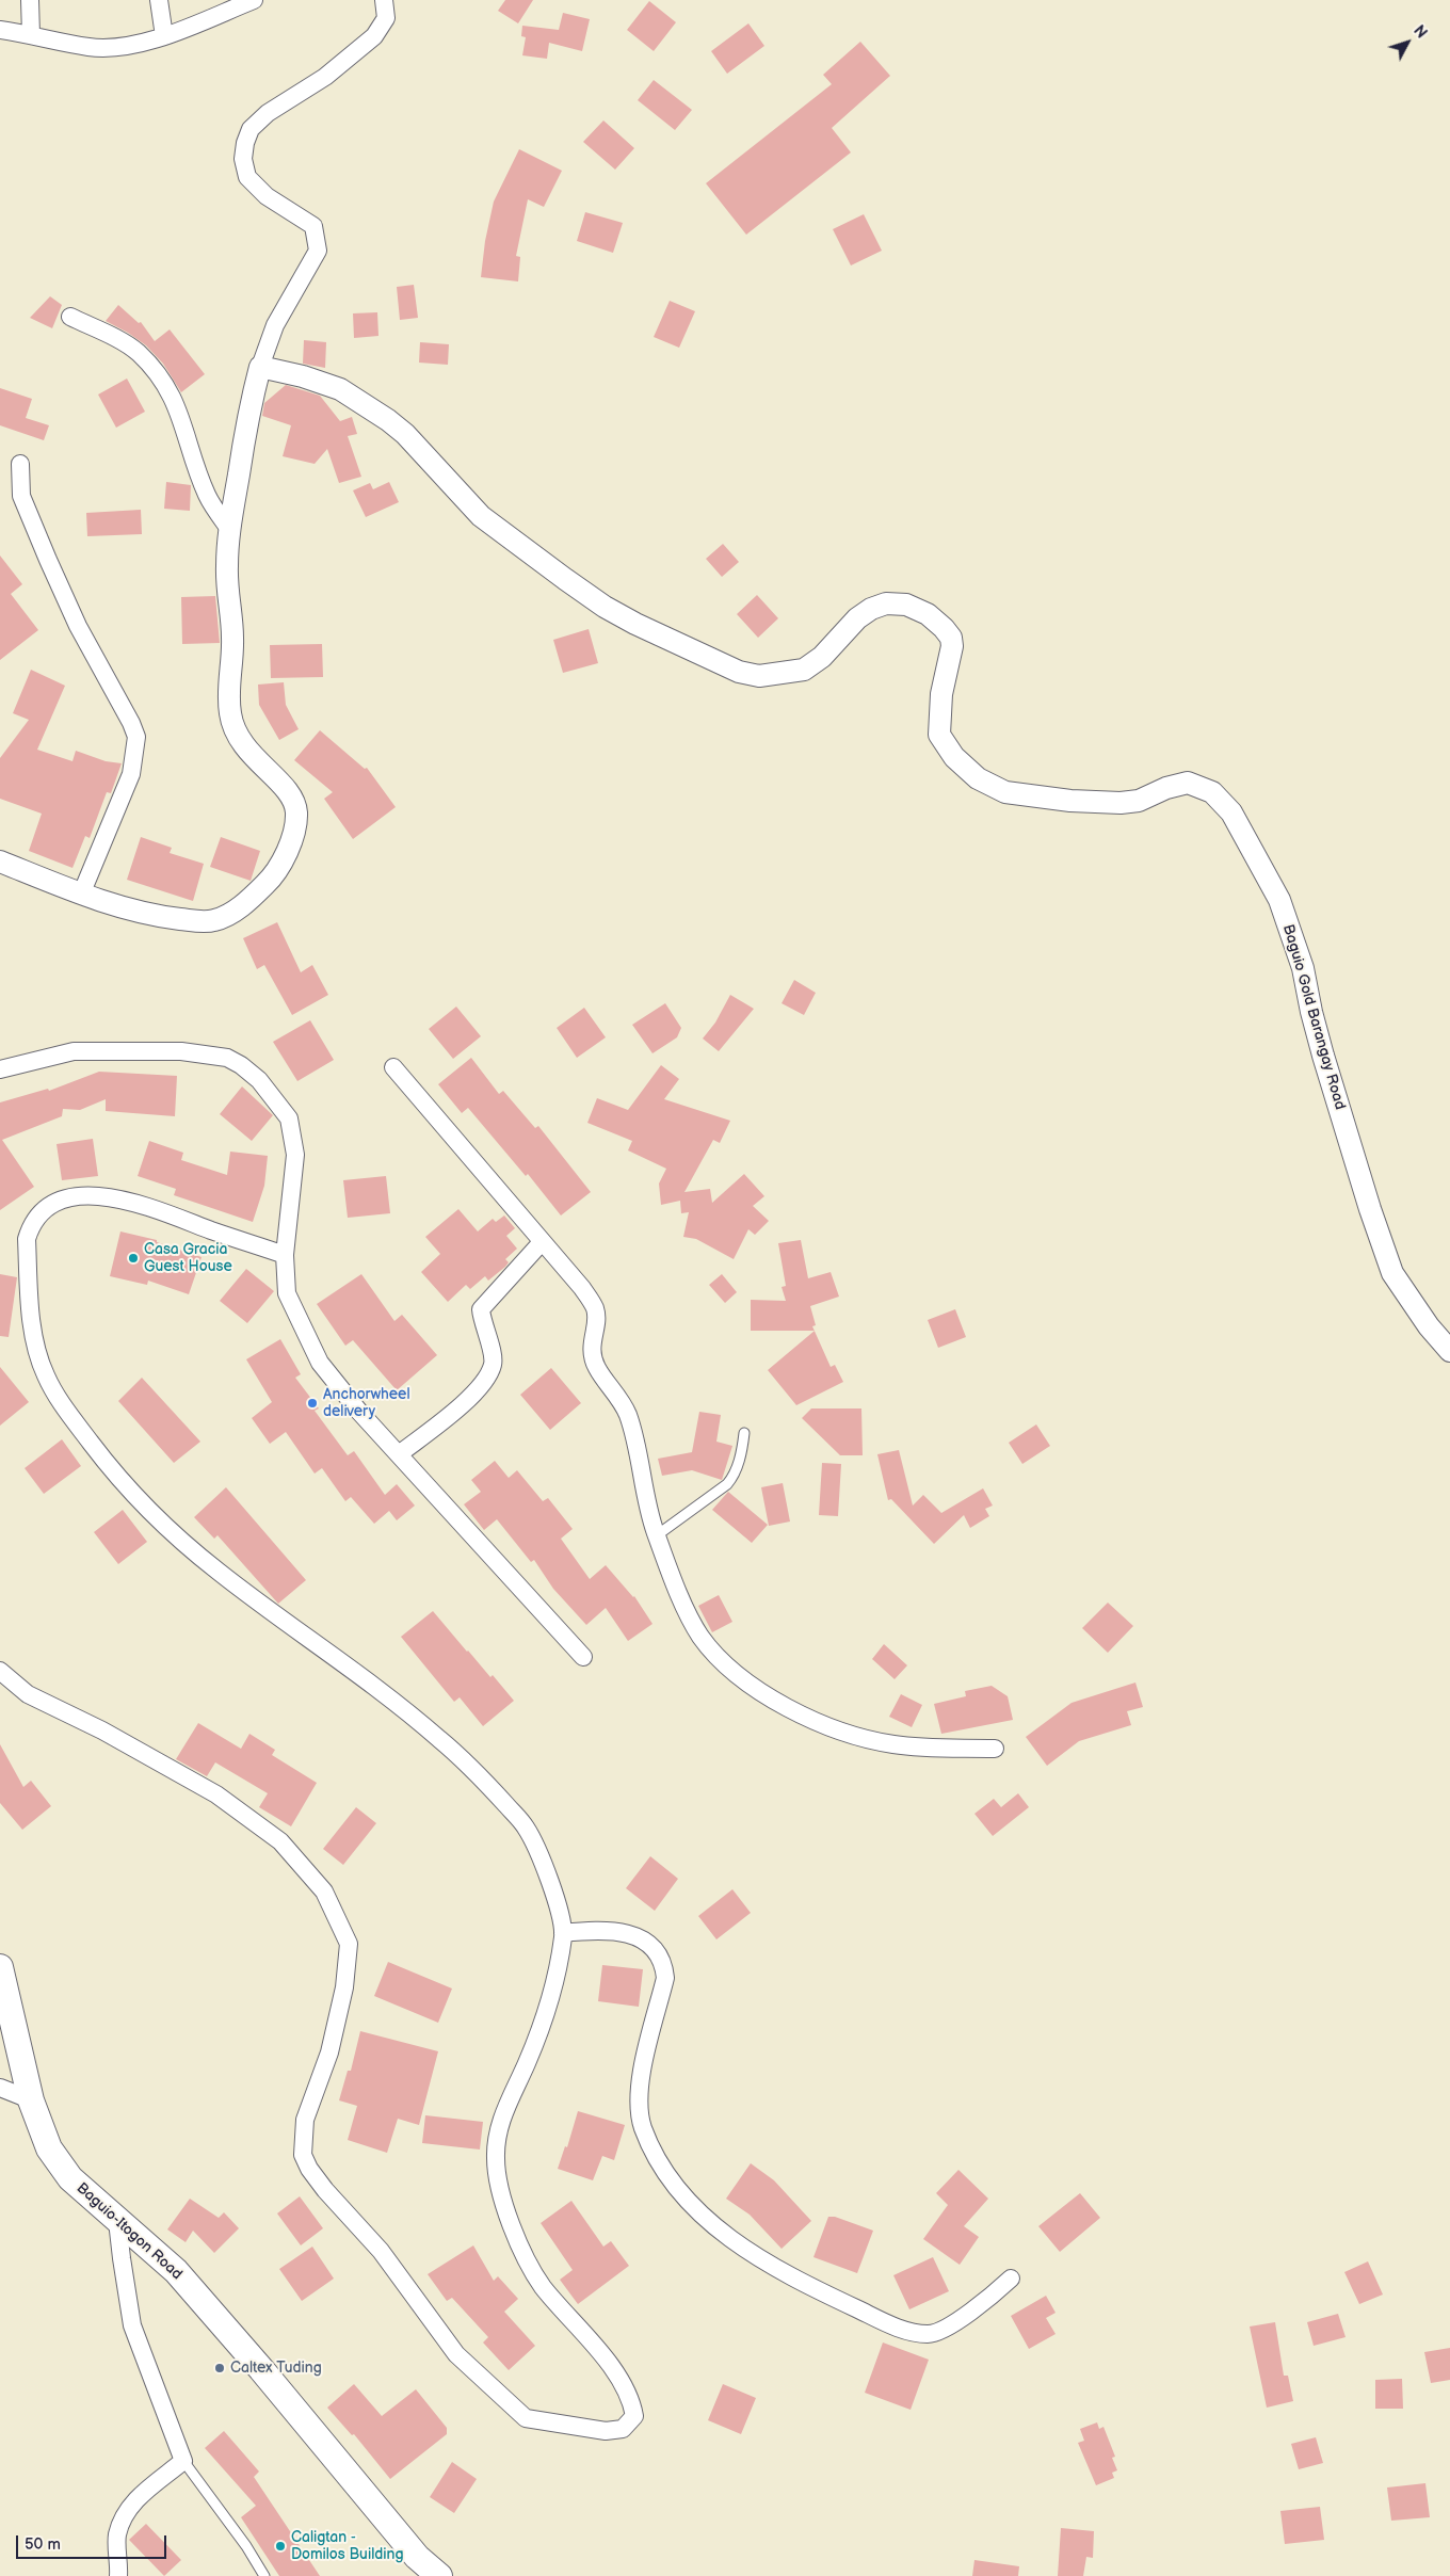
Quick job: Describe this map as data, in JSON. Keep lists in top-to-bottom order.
{
  "streets": {
    "main road": ["Baguio-Itogon Road"],
    "street": ["Baguio Gold Barangay Road"]
  },
  "places": [
    "Casa Gracia Guest House",
    "Anchorwheel delivery",
    "Caltex Tuding",
    "Caligtan - Domilos Building"
  ],
  "scale_bar": "50 m",
  "north": "top right"
}
